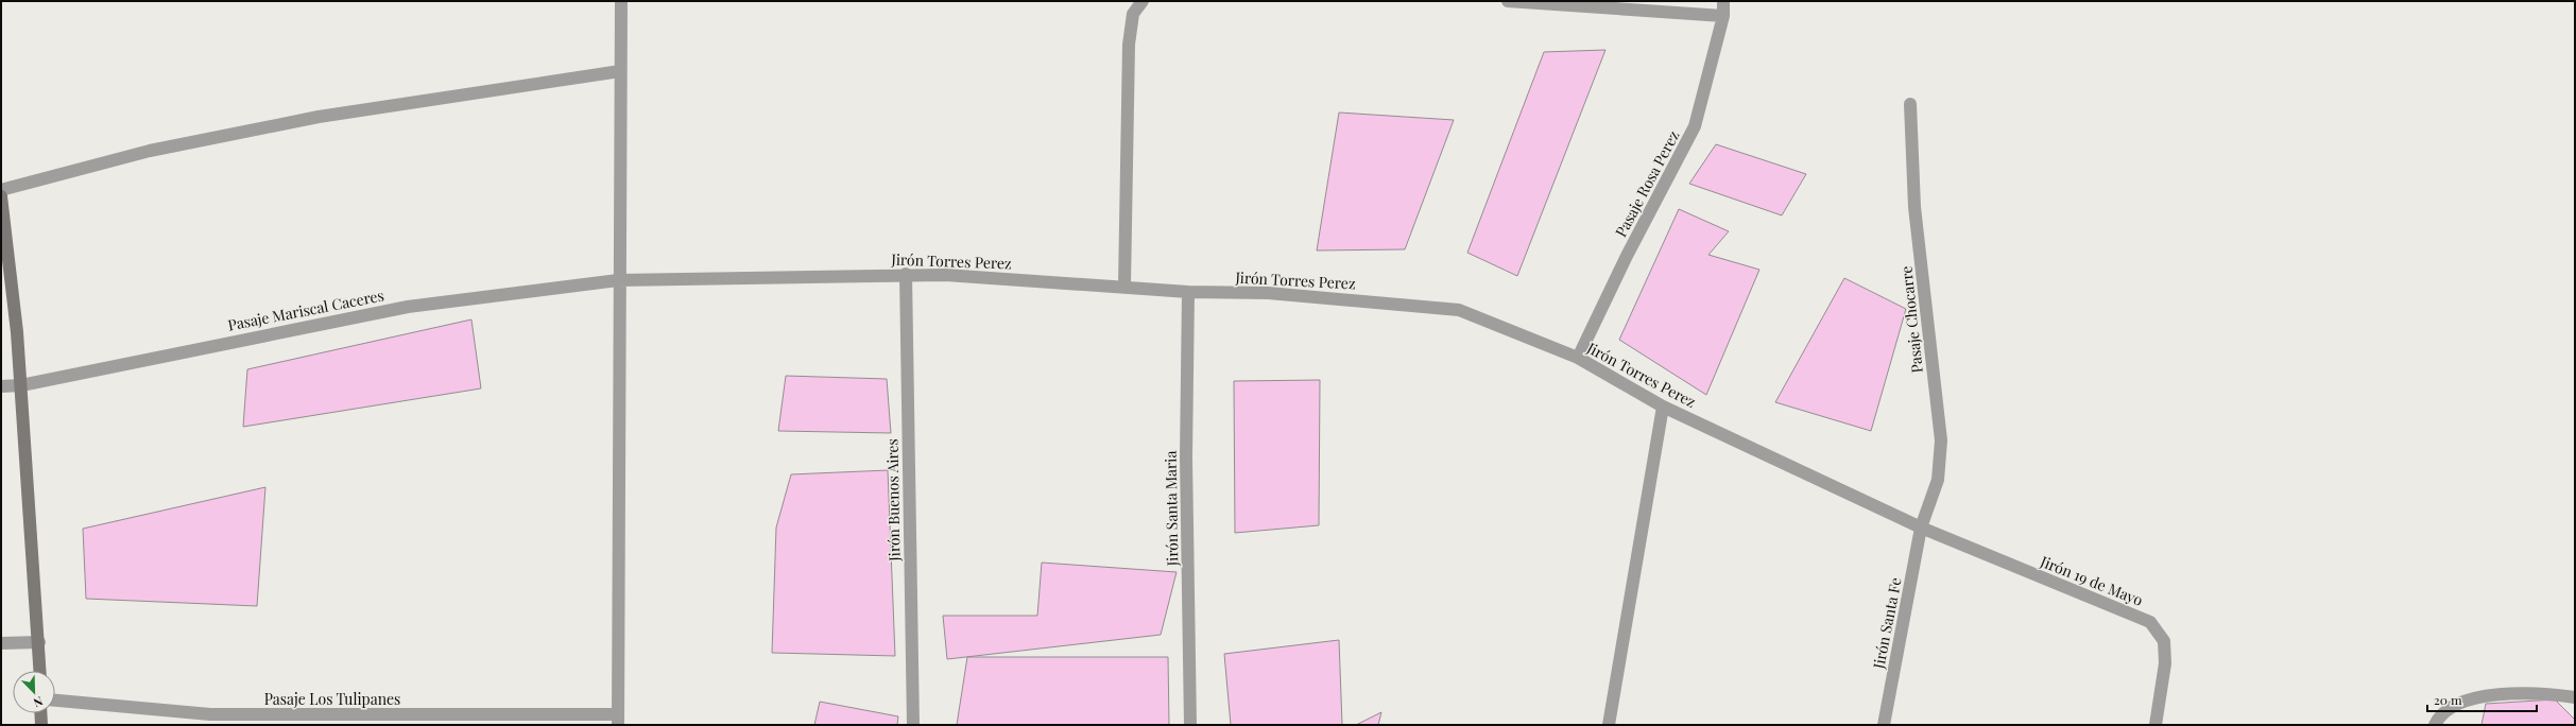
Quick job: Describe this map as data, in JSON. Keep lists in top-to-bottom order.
{
  "streets": {
    "street": [
      "Pasaje Rosa Perez",
      "Jirón Torres Perez",
      "Pasaje Mariscal Caceres",
      "Pasaje Chocarre",
      "Jirón Buenos Aires",
      "Jirón Santa Maria",
      "Jirón 19 de Mayo",
      "Jirón Santa Fe",
      "Pasaje Los Tulipanes"
    ]
  },
  "crossings": [
    ["Pasaje Rosa Perez", "Jirón Torres Perez"],
    ["Jirón Torres Perez", "Pasaje Mariscal Caceres"],
    ["Jirón Torres Perez", "Pasaje Chocarre"],
    ["Jirón Torres Perez", "Jirón Buenos Aires"],
    ["Jirón Torres Perez", "Jirón Santa Maria"],
    ["Jirón Torres Perez", "Jirón 19 de Mayo"],
    ["Jirón Torres Perez", "Jirón Santa Fe"],
    ["Pasaje Chocarre", "Jirón 19 de Mayo"],
    ["Pasaje Chocarre", "Jirón Santa Fe"],
    ["Jirón 19 de Mayo", "Jirón Santa Fe"]
  ],
  "scale_bar": "20 m",
  "north": "bottom right"
}
